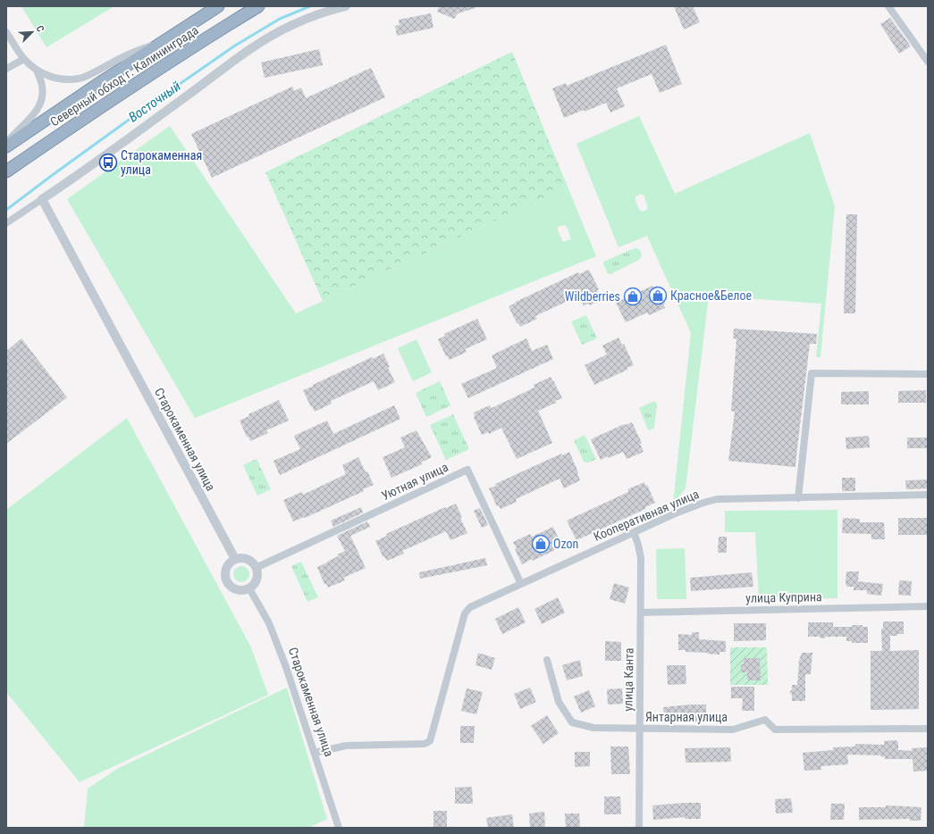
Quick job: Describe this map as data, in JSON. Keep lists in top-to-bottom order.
{
  "streets": {
    "highway": ["Северный обход г. Калининграда"],
    "street": [
      "Старокаменная улица",
      "Уютная улица",
      "Кооперативная улица",
      "улица Куприна",
      "улица Канта",
      "Янтарная улица"
    ]
  },
  "crossings": [
    ["Старокаменная улица", "Уютная улица"],
    ["Старокаменная улица", "Кооперативная улица"],
    ["Уютная улица", "Кооперативная улица"],
    ["Кооперативная улица", "улица Канта"],
    ["улица Куприна", "улица Канта"],
    ["улица Канта", "Янтарная улица"]
  ],
  "water": ["Восточный"],
  "places": {
    "bus stop": ["Старокаменная улица"],
    "shop": ["Красное&Белое", "Wildberries", "Ozon"]
  },
  "north": "top right"
}
